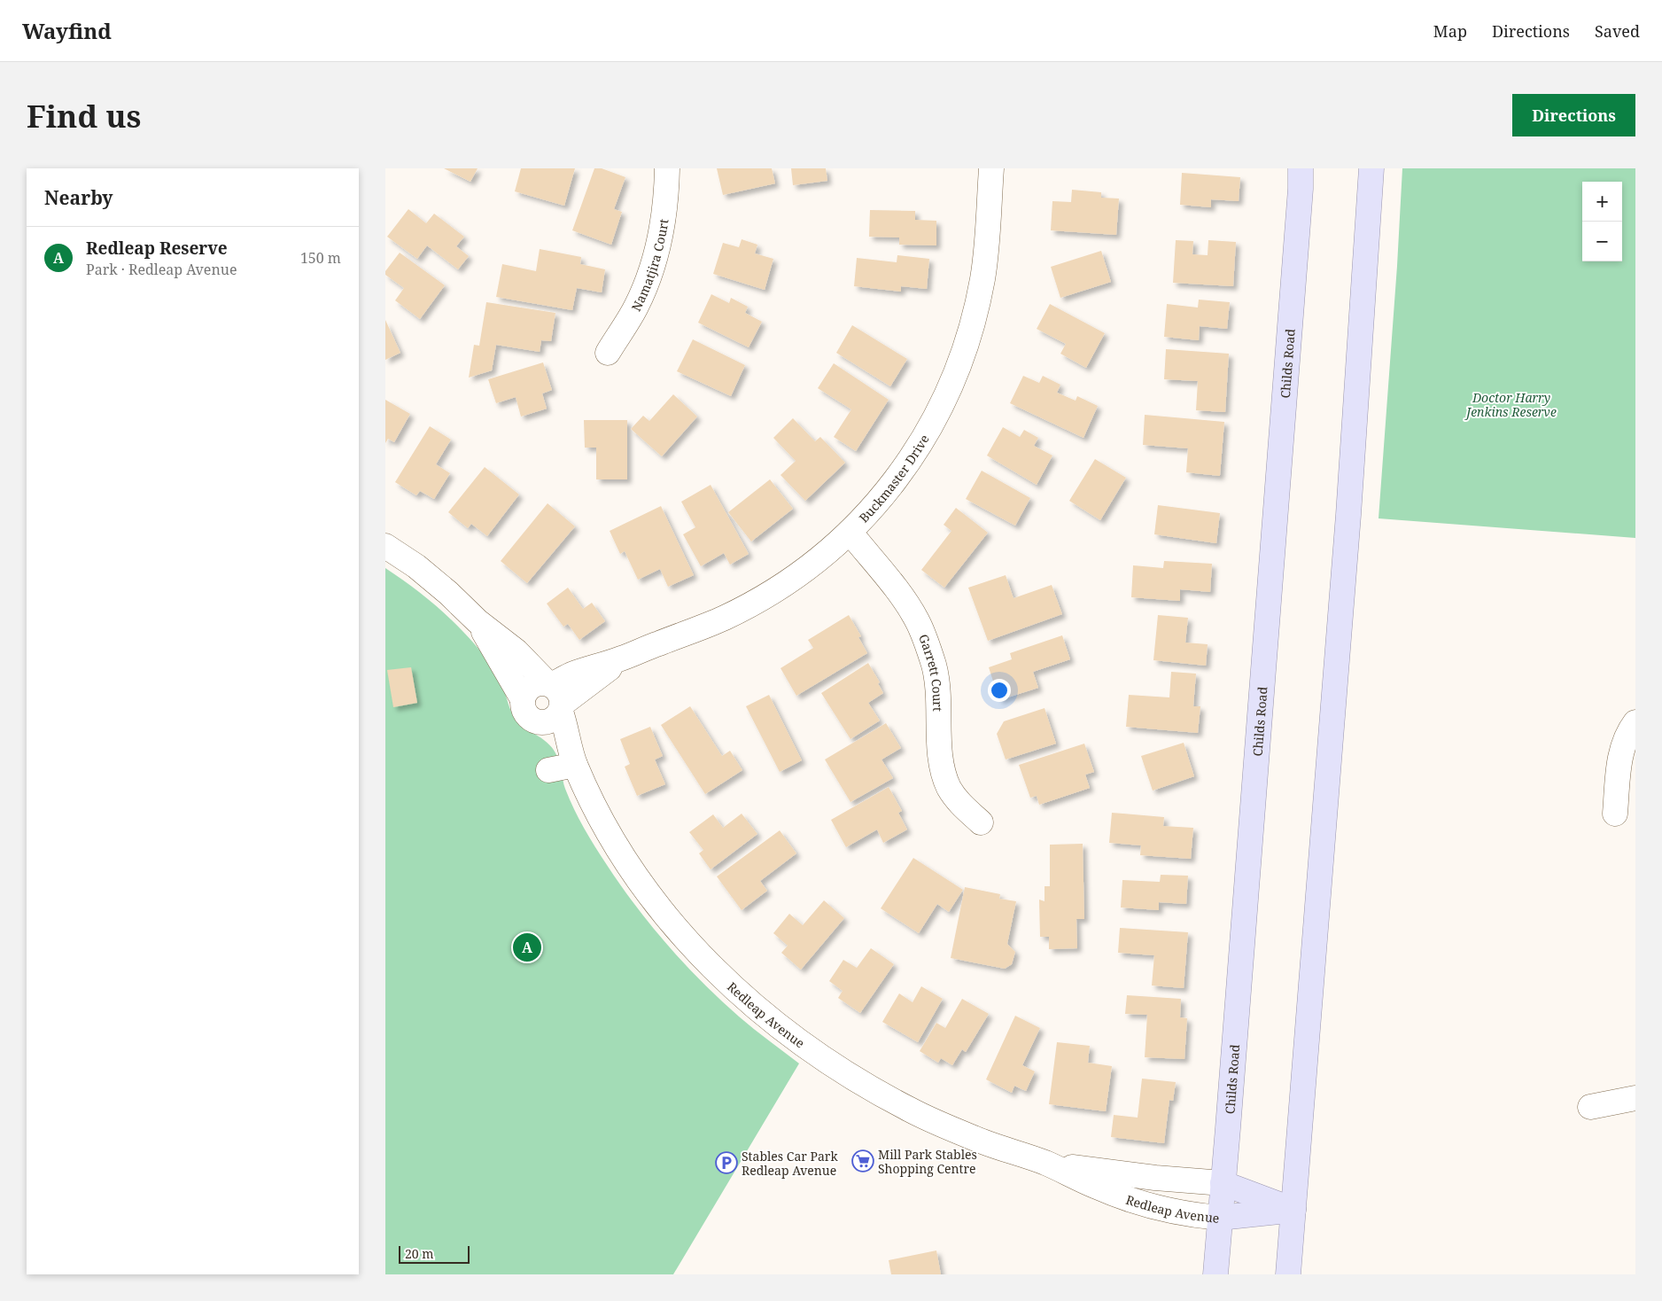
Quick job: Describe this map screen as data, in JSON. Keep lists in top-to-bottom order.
{
  "streets": {
    "main road": ["Childs Road", "Redleap Avenue"],
    "street": ["Namatjira Court", "Buckmaster Drive", "Garrett Court"]
  },
  "crossings": [
    ["Childs Road", "Redleap Avenue"],
    ["Buckmaster Drive", "Garrett Court"],
    ["Buckmaster Drive", "Redleap Avenue"]
  ],
  "parks": ["Doctor Harry Jenkins Reserve"],
  "places": {
    "supermarket": ["Mill Park Stables Shopping Centre"],
    "parking": ["Stables Car Park Redleap Avenue"]
  },
  "scale_bar": "20 m",
  "page": {
    "header": "Wayfind",
    "nav": ["Map", "Directions", "Saved"],
    "buttons": "Directions",
    "title": "Find us",
    "heading": "Nearby",
    "map_buttons": ["+", "−"],
    "list": [
      {
        "mark": "A",
        "name": "Redleap Reserve",
        "note": "Park · Redleap Avenue",
        "value": "150 m"
      }
    ],
    "pins": "A",
    "scale": "20 m"
  }
}
